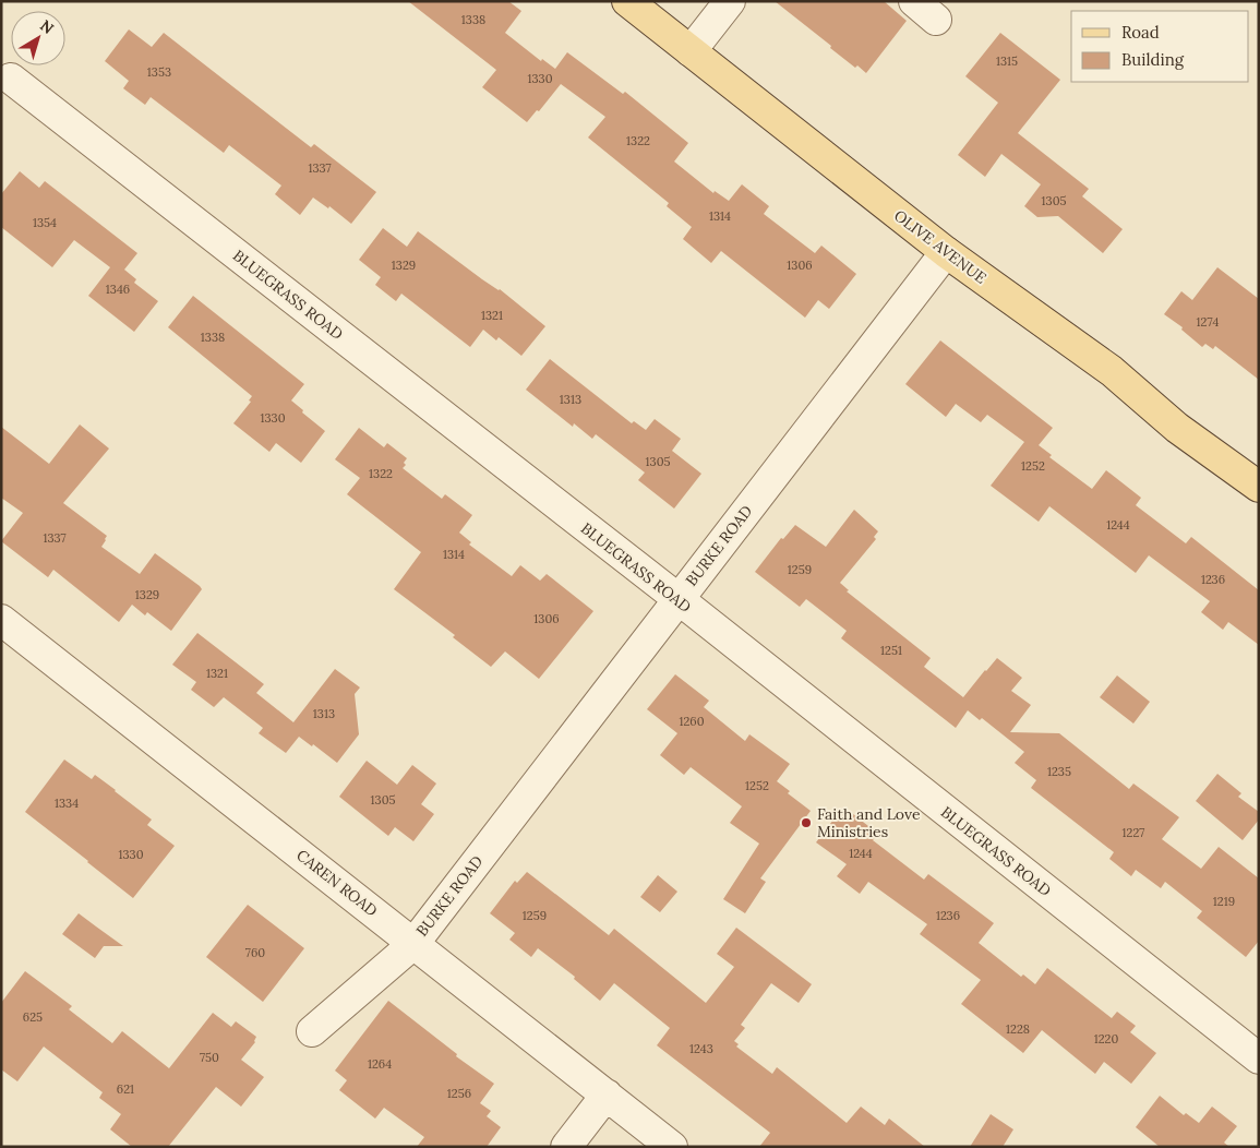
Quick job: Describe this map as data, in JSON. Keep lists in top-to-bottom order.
{
  "streets": {
    "main road": ["OLIVE AVENUE"],
    "street": ["BLUEGRASS ROAD", "BURKE ROAD", "CAREN ROAD"]
  },
  "crossings": [
    ["OLIVE AVENUE", "BURKE ROAD"],
    ["BLUEGRASS ROAD", "BURKE ROAD"],
    ["BURKE ROAD", "CAREN ROAD"]
  ],
  "places": ["Faith and Love Ministries"],
  "house_numbers": [
    "1338",
    "1315",
    "1353",
    "1330",
    "1322",
    "1337",
    "1305",
    "1314",
    "1354",
    "1329",
    "1306",
    "1346",
    "1321",
    "1274",
    "1338",
    "1313",
    "1330",
    "1305",
    "1252",
    "1322",
    "1244",
    "1337",
    "1314",
    "1259",
    "1236",
    "1329",
    "1306",
    "1251",
    "1321",
    "1313",
    "1260",
    "1235",
    "1252",
    "1305",
    "1334",
    "1227",
    "1244",
    "1330",
    "1219",
    "1259",
    "1236",
    "760",
    "625",
    "1228",
    "1220",
    "1243",
    "750",
    "1264",
    "621",
    "1256"
  ],
  "legend": ["Road", "Building"],
  "north": "top right"
}
